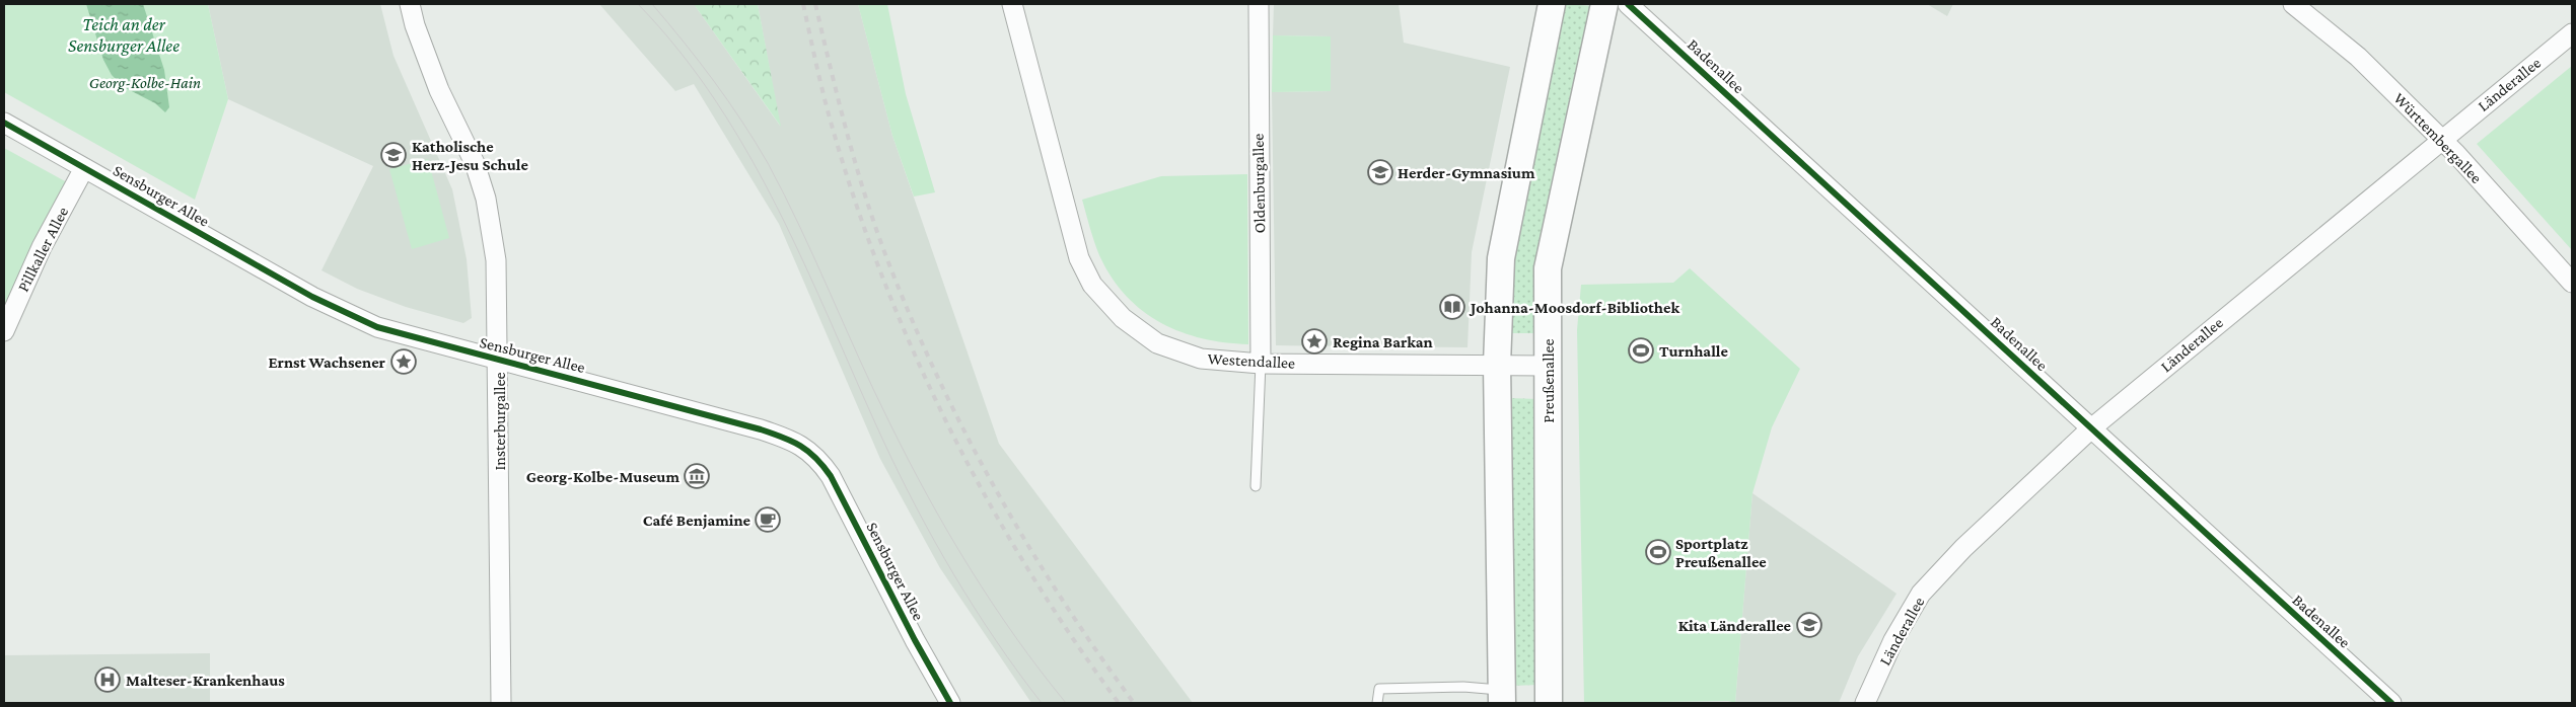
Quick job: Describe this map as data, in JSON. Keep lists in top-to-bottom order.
{
  "streets": {
    "street": [
      "Badenallee",
      "Länderallee",
      "Württembergallee",
      "Oldenburgallee",
      "Sensburger Allee",
      "Pillkaller Allee",
      "Westendallee",
      "Preußenallee",
      "Insterburgallee"
    ]
  },
  "crossings": [
    ["Badenallee", "Länderallee"],
    ["Länderallee", "Württembergallee"],
    ["Oldenburgallee", "Westendallee"],
    ["Sensburger Allee", "Pillkaller Allee"],
    ["Sensburger Allee", "Insterburgallee"],
    ["Westendallee", "Preußenallee"]
  ],
  "water": ["Teich an der Sensburger Allee"],
  "parks": ["Georg-Kolbe-Hain"],
  "places": {
    "school or university": ["Katholische Herz-Jesu Schule", "Herder-Gymnasium", "Kita Länderallee"],
    "library": ["Johanna-Moosdorf-Bibliothek"],
    "place": ["Regina Barkan", "Ernst Wachsener"],
    "sports": ["Turnhalle", "Sportplatz Preußenallee"],
    "museum": ["Georg-Kolbe-Museum"],
    "cafe": ["Café Benjamine"],
    "hospital": ["Malteser-Krankenhaus"]
  }
}
